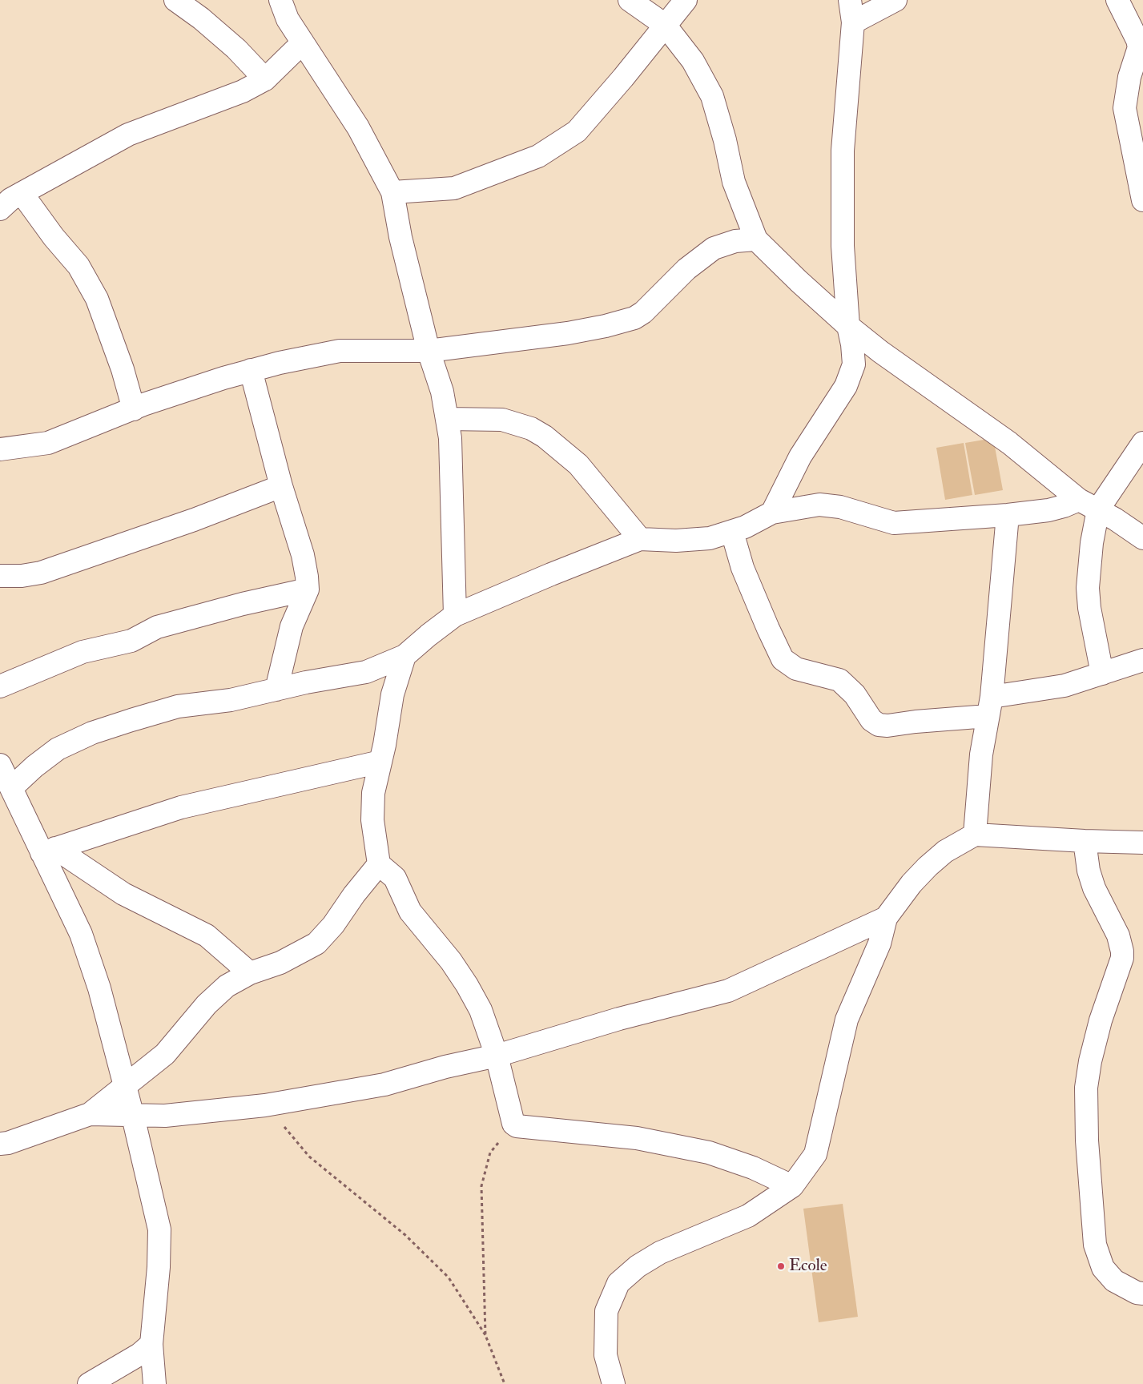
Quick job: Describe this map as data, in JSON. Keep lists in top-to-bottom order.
{
  "places": ["Ecole"]
}
